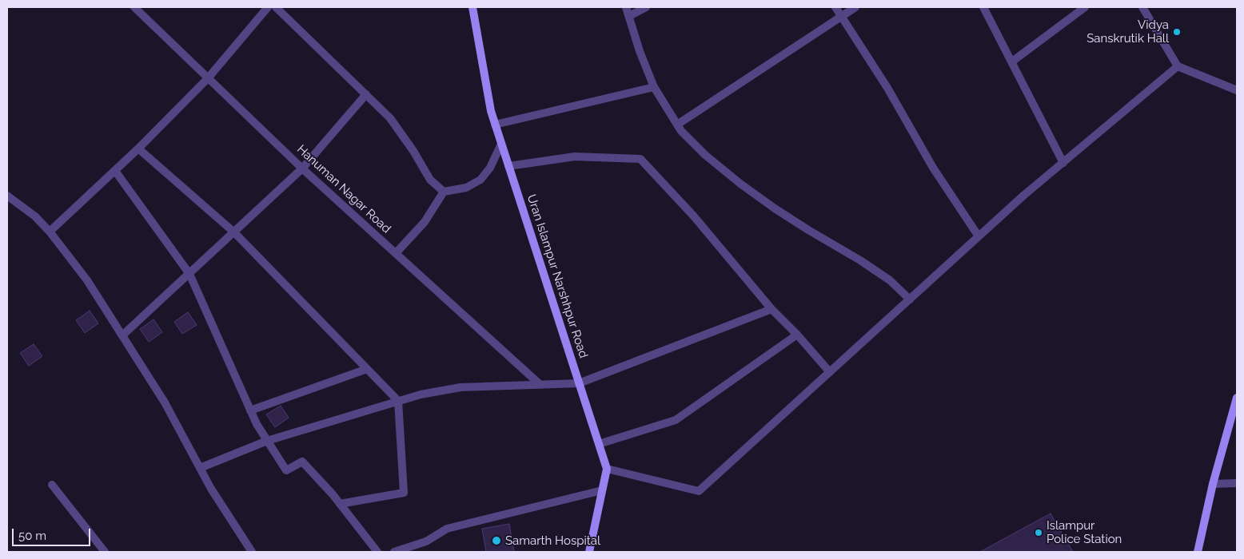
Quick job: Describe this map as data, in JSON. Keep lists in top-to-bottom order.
{
  "streets": {
    "main road": ["Uran Islampur Narshhpur Road"],
    "street": ["Hanuman Nagar Road"]
  },
  "places": ["Vidya Sanskrutik Hall", "Islampur Police Station", "Samarth Hospital"],
  "scale_bar": "50 m"
}
